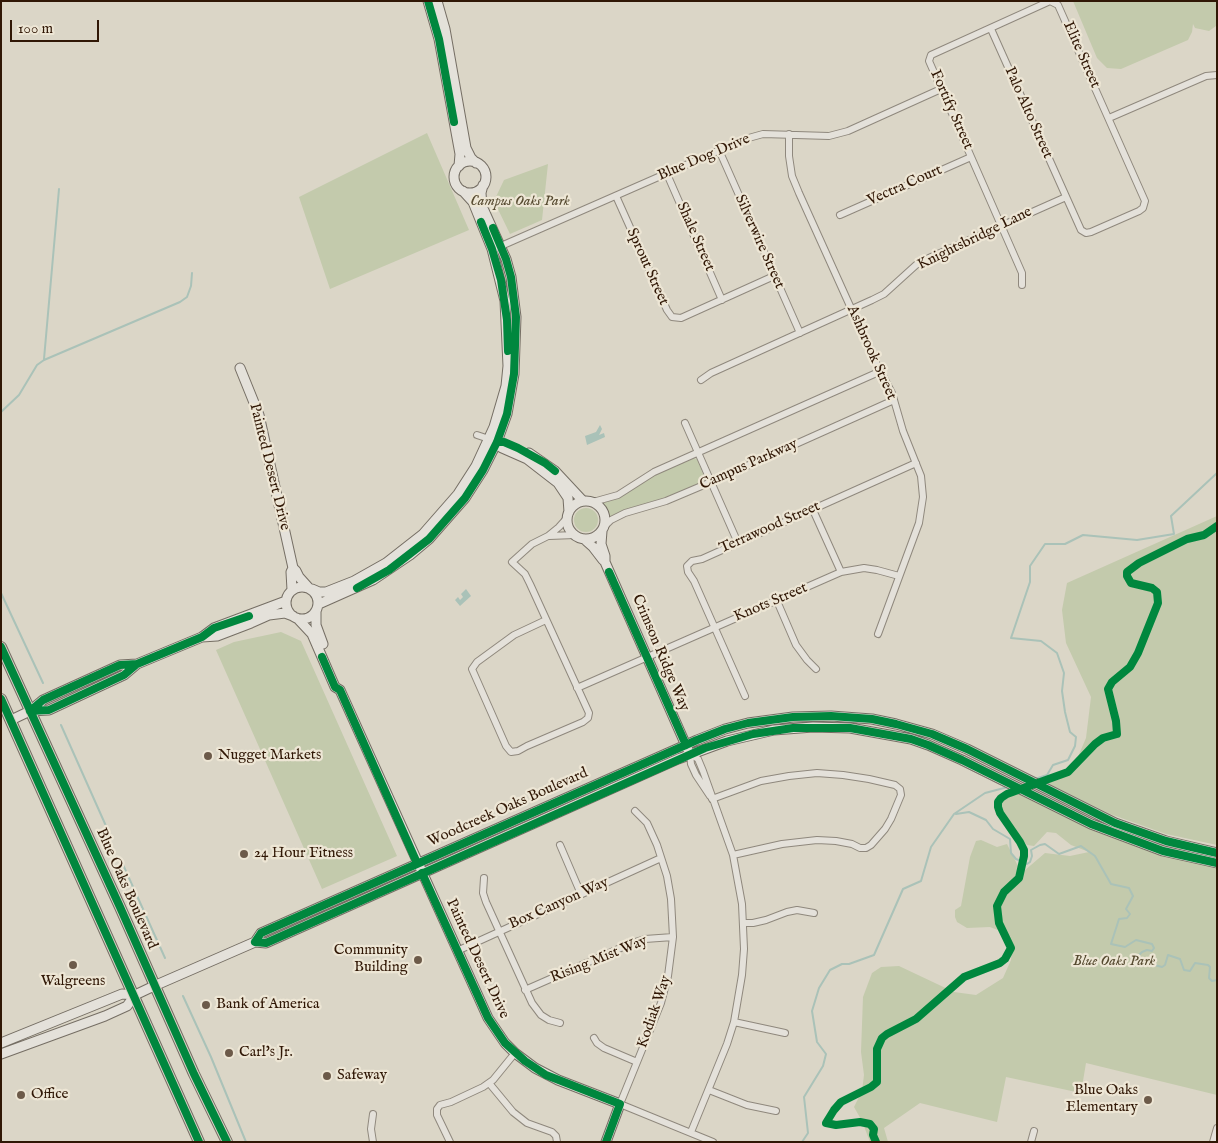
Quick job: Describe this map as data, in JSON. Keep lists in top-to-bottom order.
{
  "streets": {
    "main road": ["Blue Oaks Boulevard"],
    "street": [
      "Elite Street",
      "Fortify Street",
      "Palo Alto Street",
      "Blue Dog Drive",
      "Vectra Court",
      "Shale Street",
      "Knightsbridge Lane",
      "Silverwire Street",
      "Sprout Street",
      "Ashbrook Street",
      "Campus Parkway",
      "Painted Desert Drive",
      "Terrawood Street",
      "Knots Street",
      "Crimson Ridge Way",
      "Woodcreek Oaks Boulevard",
      "Box Canyon Way",
      "Rising Mist Way",
      "Kodiak Way"
    ]
  },
  "crossings": [
    ["Elite Street", "Fortify Street"],
    ["Elite Street", "Palo Alto Street"],
    ["Fortify Street", "Palo Alto Street"],
    ["Fortify Street", "Blue Dog Drive"],
    ["Fortify Street", "Vectra Court"],
    ["Fortify Street", "Knightsbridge Lane"],
    ["Palo Alto Street", "Knightsbridge Lane"],
    ["Blue Dog Drive", "Shale Street"],
    ["Blue Dog Drive", "Silverwire Street"],
    ["Blue Dog Drive", "Sprout Street"],
    ["Blue Dog Drive", "Ashbrook Street"],
    ["Shale Street", "Sprout Street"],
    ["Knightsbridge Lane", "Silverwire Street"],
    ["Knightsbridge Lane", "Ashbrook Street"],
    ["Silverwire Street", "Sprout Street"],
    ["Ashbrook Street", "Campus Parkway"],
    ["Ashbrook Street", "Terrawood Street"],
    ["Ashbrook Street", "Knots Street"],
    ["Campus Parkway", "Crimson Ridge Way"],
    ["Painted Desert Drive", "Woodcreek Oaks Boulevard"],
    ["Painted Desert Drive", "Box Canyon Way"],
    ["Painted Desert Drive", "Kodiak Way"],
    ["Terrawood Street", "Knots Street"],
    ["Knots Street", "Crimson Ridge Way"],
    ["Crimson Ridge Way", "Woodcreek Oaks Boulevard"],
    ["Woodcreek Oaks Boulevard", "Blue Oaks Boulevard"],
    ["Box Canyon Way", "Kodiak Way"],
    ["Rising Mist Way", "Kodiak Way"]
  ],
  "parks": ["Campus Oaks Park", "Blue Oaks Park"],
  "places": [
    "Nugget Markets",
    "24 Hour Fitness",
    "Community Building",
    "Walgreens",
    "Bank of America",
    "Carl's Jr.",
    "Safeway",
    "Office",
    "Blue Oaks Elementary"
  ],
  "scale_bar": "100 m"
}
